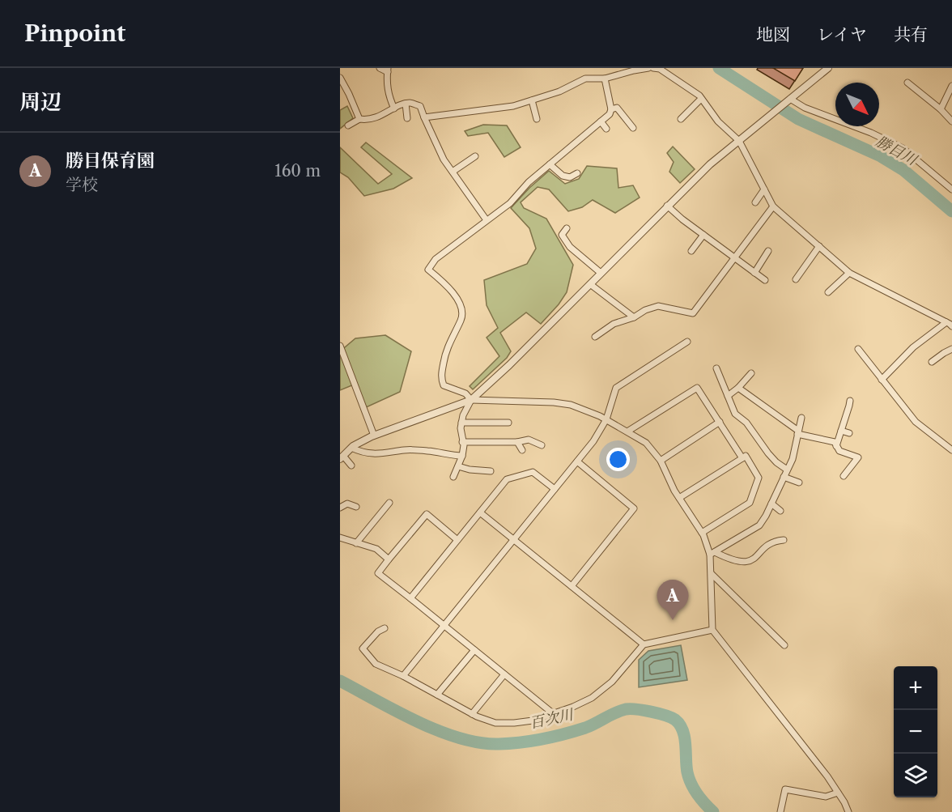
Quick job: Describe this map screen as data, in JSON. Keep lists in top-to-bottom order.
{
  "water": ["勝目川", "百次川"],
  "north": "bottom right",
  "page": {
    "header": "Pinpoint",
    "nav": ["地図", "レイヤ", "共有"],
    "heading": "周辺",
    "list": [
      {
        "mark": "A",
        "name": "勝目保育園",
        "note": "学校",
        "value": "160 m"
      }
    ],
    "pins": "A",
    "map_buttons": ["+", "−"]
  }
}
